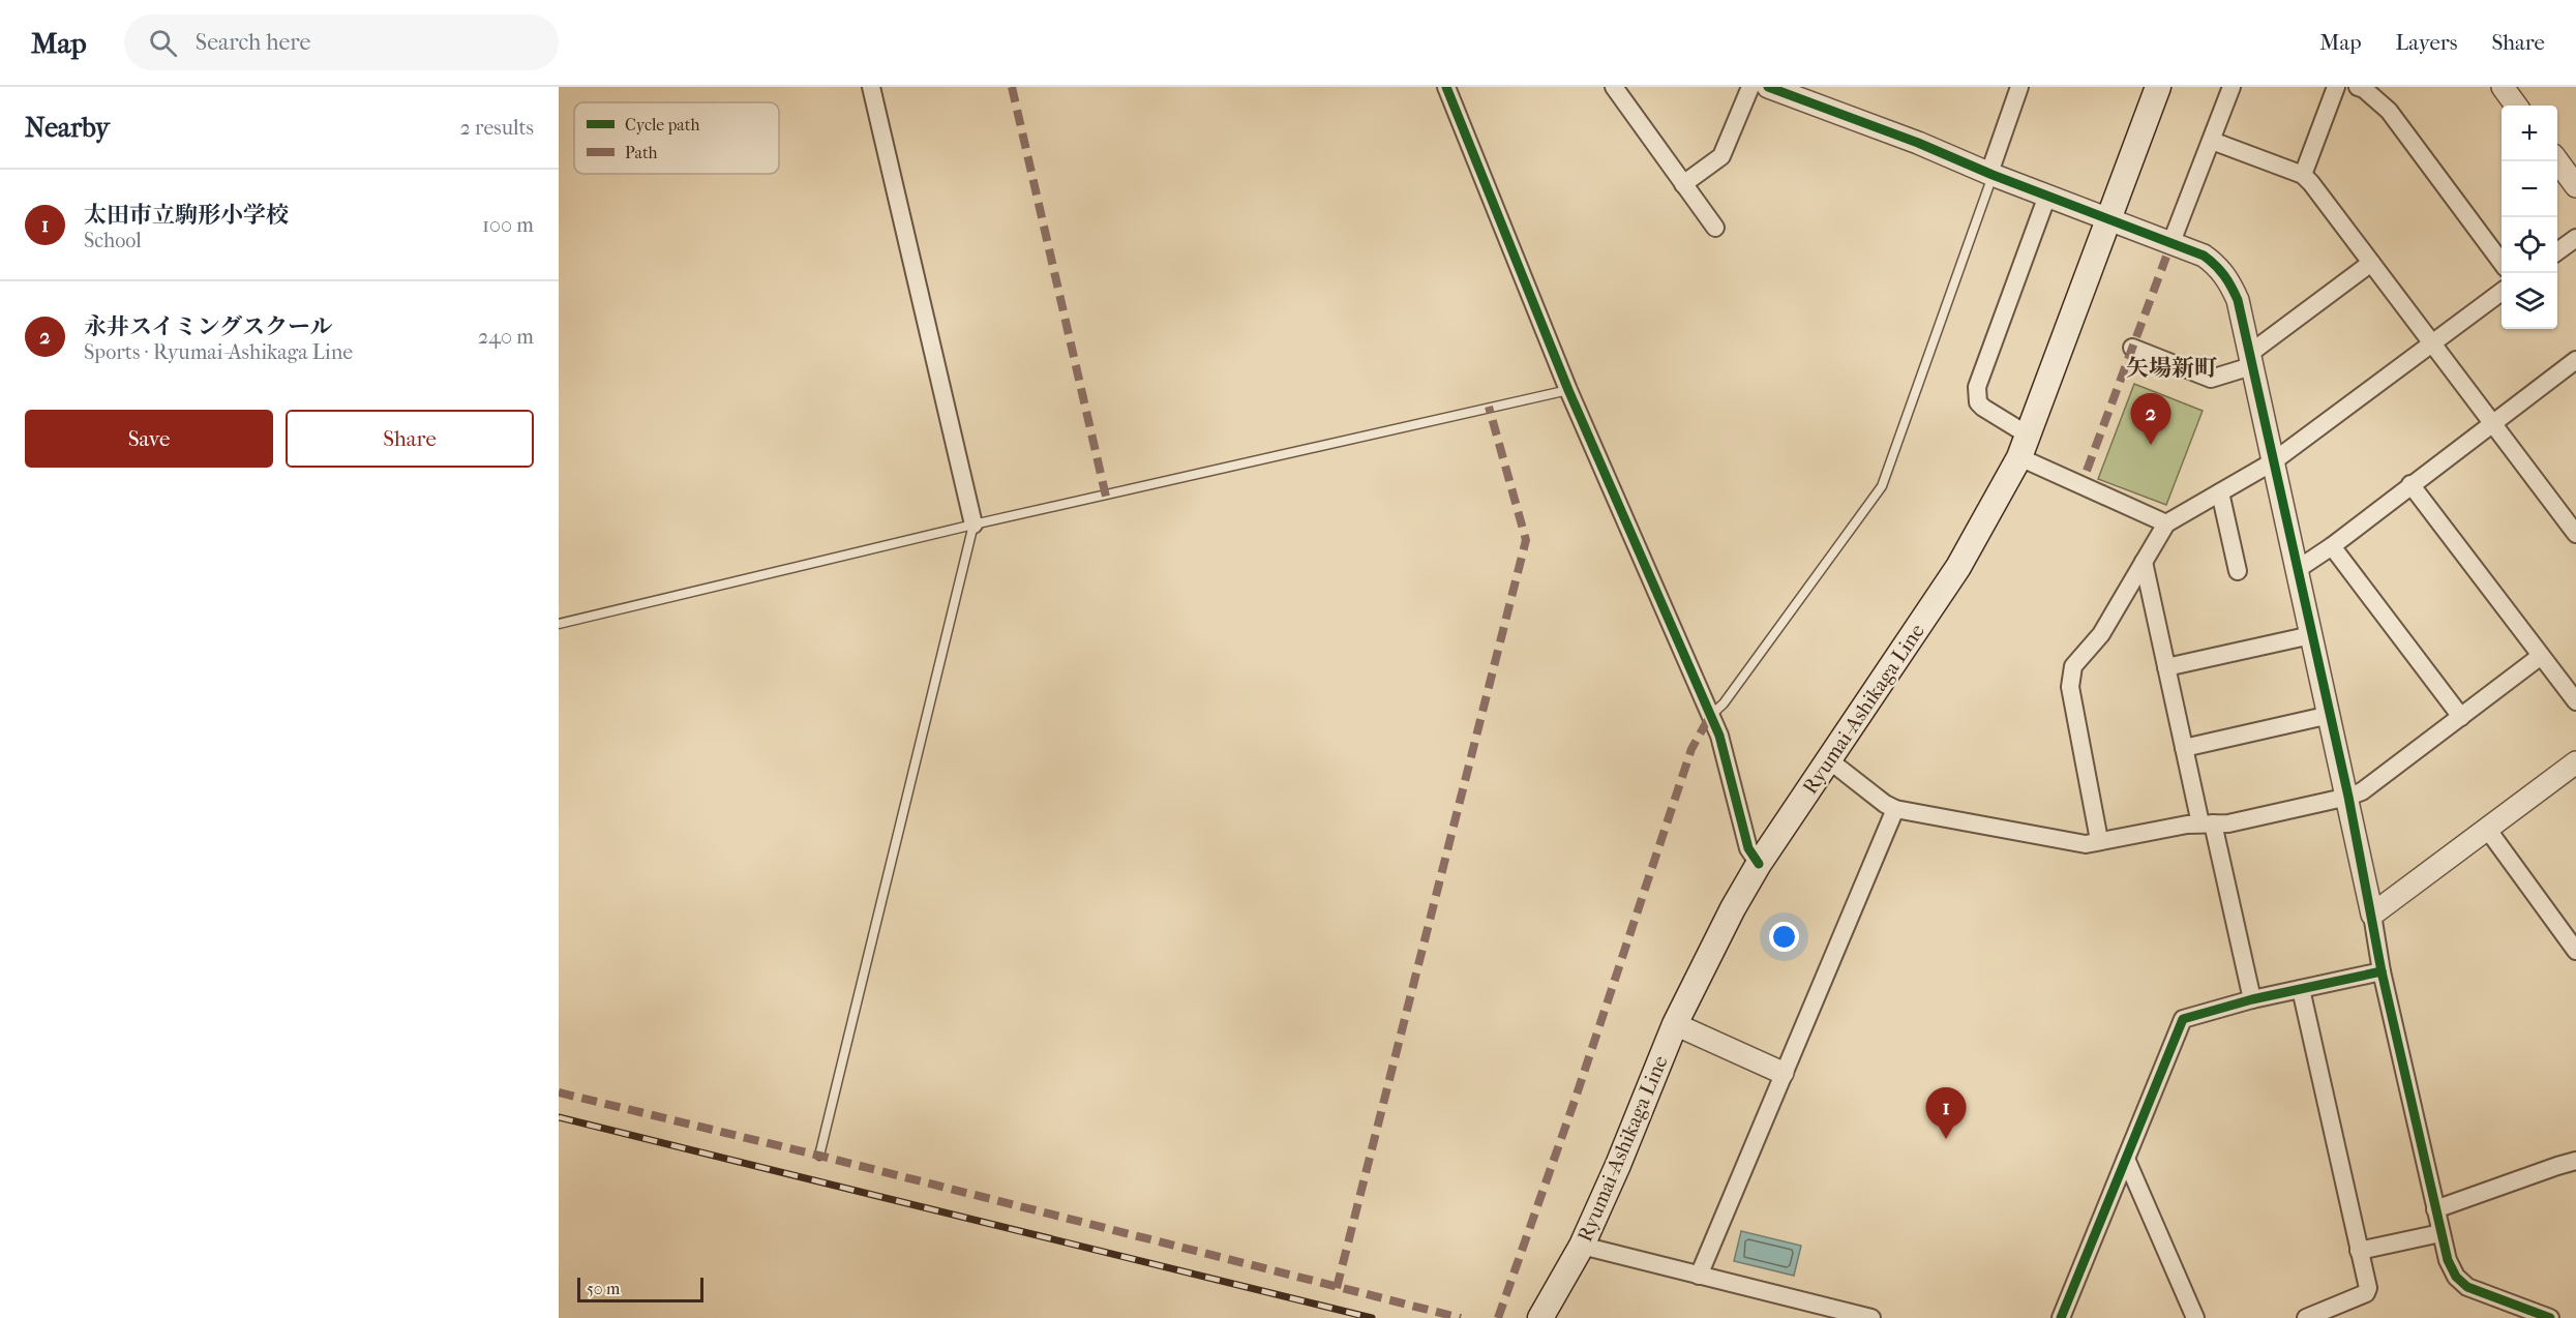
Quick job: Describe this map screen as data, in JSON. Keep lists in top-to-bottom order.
{
  "streets": {
    "main road": ["Ryumai-Ashikaga Line"]
  },
  "districts": ["矢場新町"],
  "legend": ["Cycle path", "Path"],
  "scale_bar": "50 m",
  "page": {
    "header": "Map",
    "search": "Search here",
    "nav": ["Map", "Layers", "Share"],
    "heading": ["Nearby", "2 results"],
    "map_buttons": ["+", "−"],
    "list": [
      {
        "mark": "1",
        "name": "太田市立駒形小学校",
        "note": "School",
        "value": "100 m"
      },
      {
        "mark": "2",
        "name": "永井スイミングスクール",
        "note": "Sports · Ryumai-Ashikaga Line",
        "value": "240 m"
      }
    ],
    "buttons": ["Save", "Share"],
    "pins": ["2", "1"],
    "scale": "50 m"
  }
}
